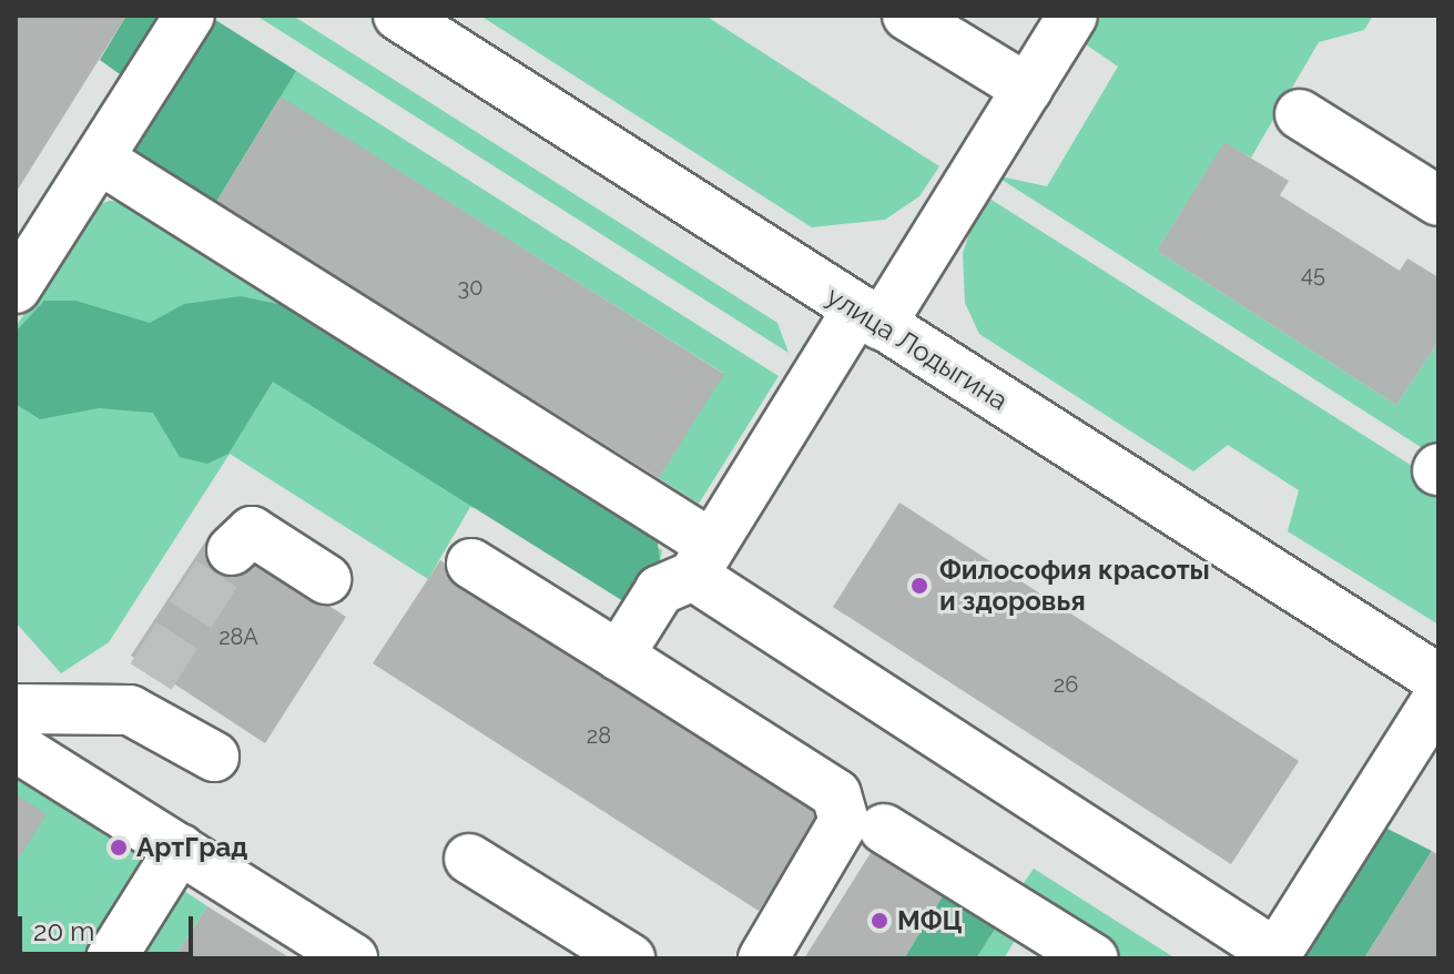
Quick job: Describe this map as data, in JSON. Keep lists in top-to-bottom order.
{
  "streets": {
    "main road": ["улица Лодыгина"]
  },
  "places": ["Философия красоты и здоровья", "АртГрад", "МФЦ"],
  "house_numbers": [
    "45",
    "30",
    "28А",
    "26",
    "28"
  ],
  "scale_bar": "20 m"
}
